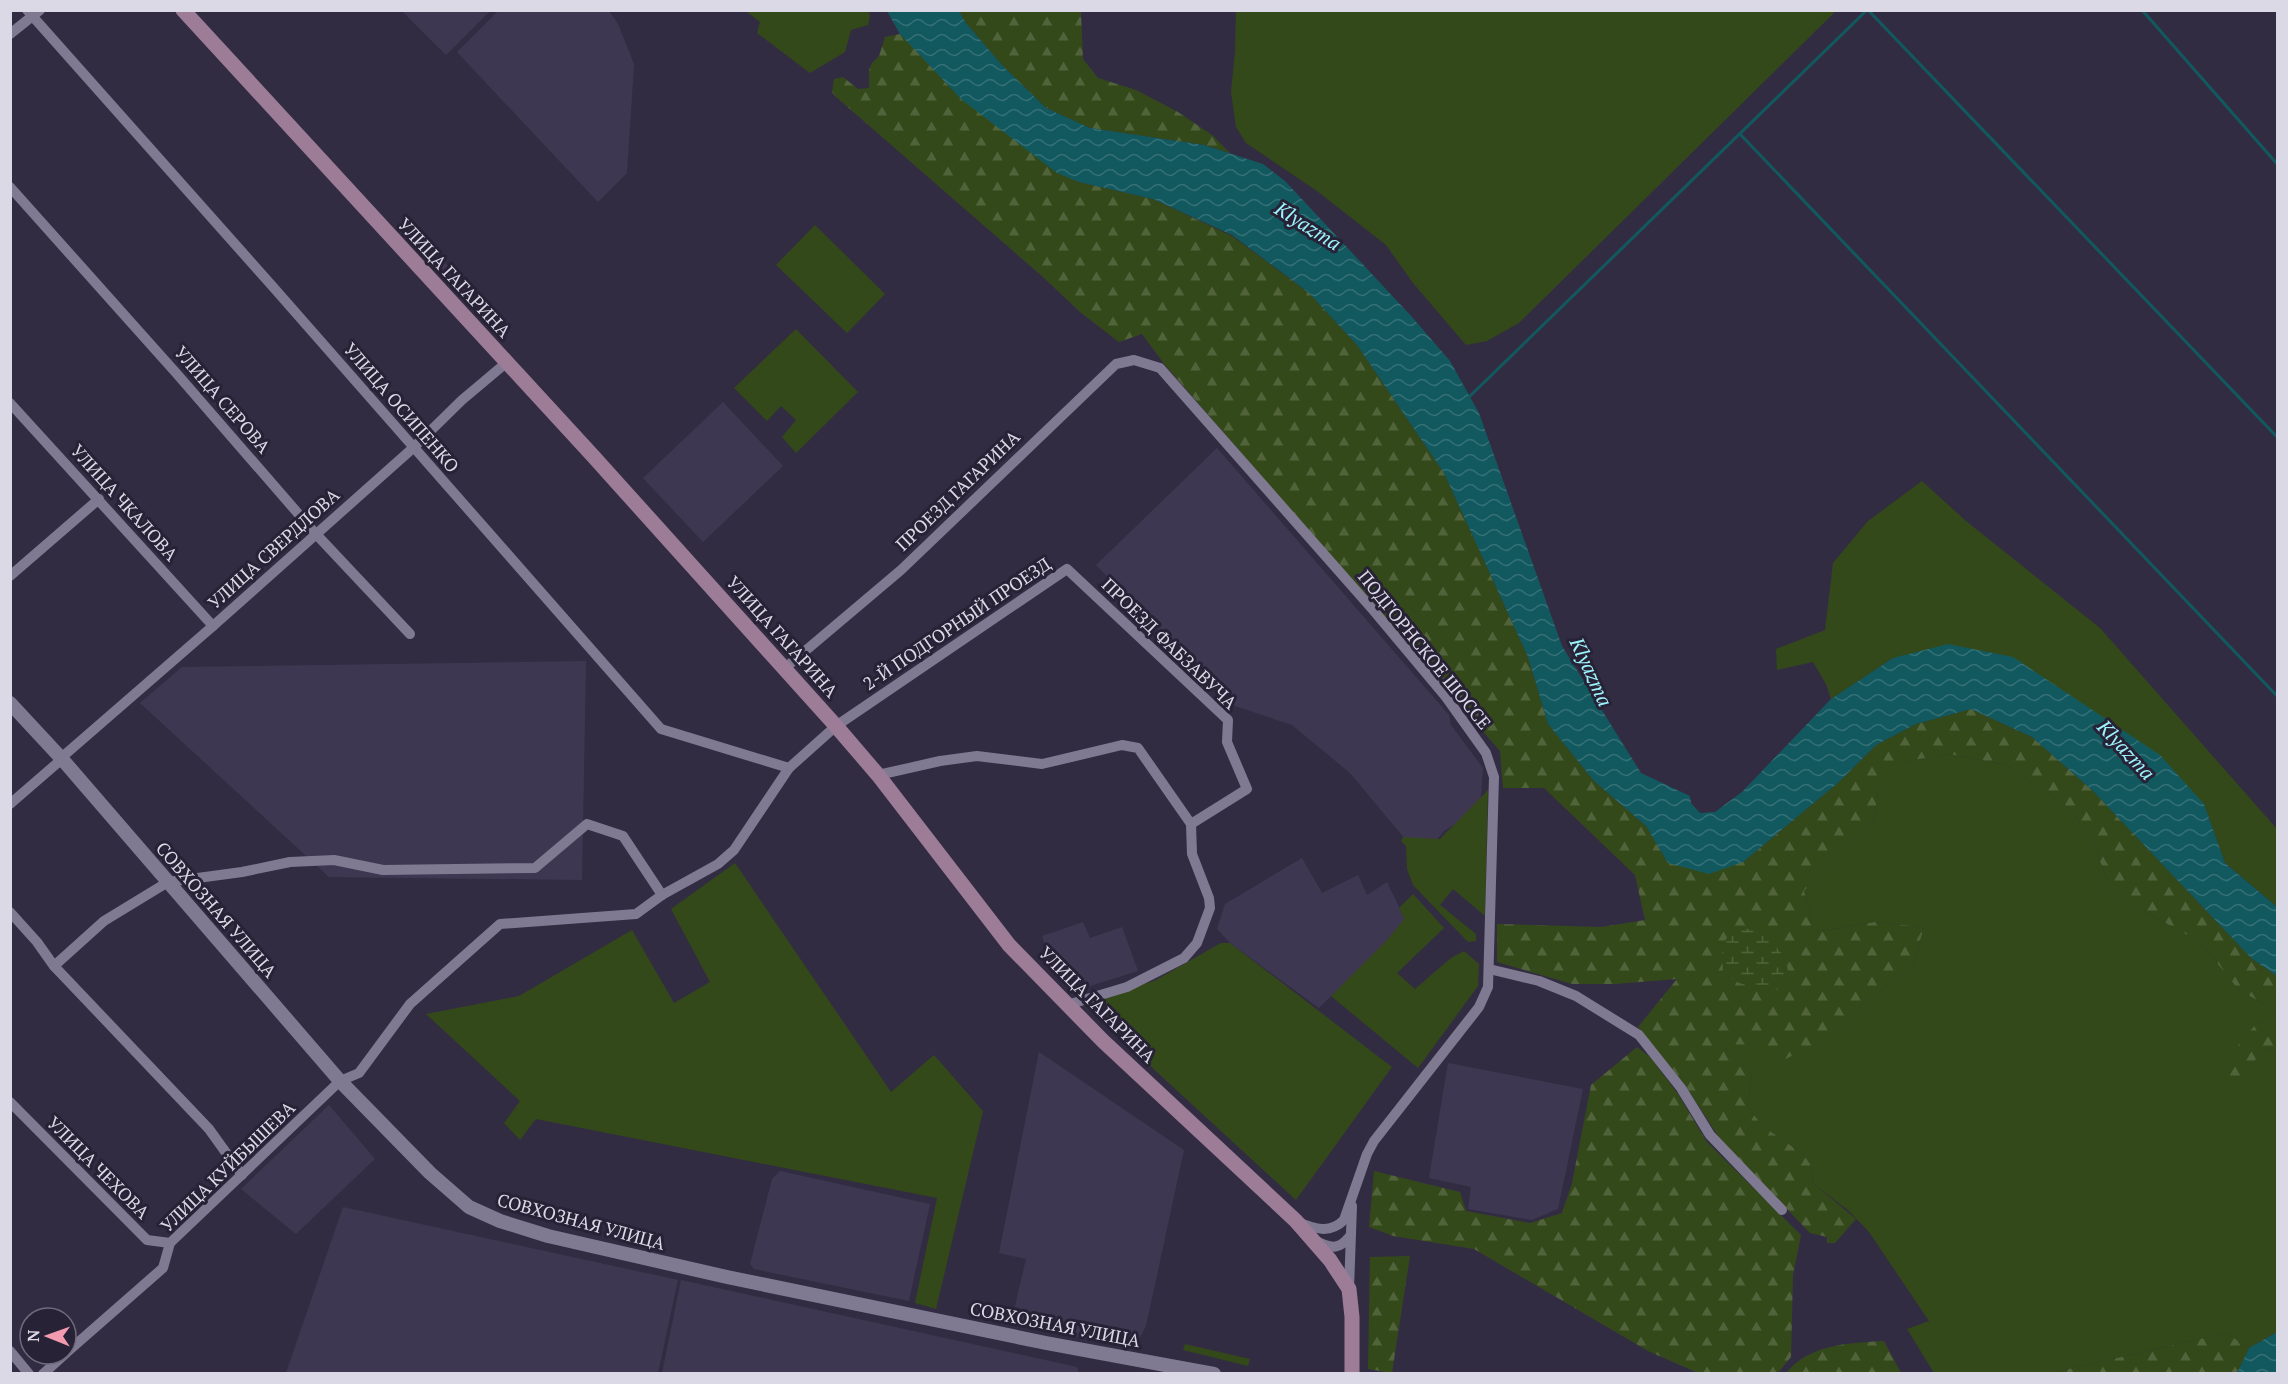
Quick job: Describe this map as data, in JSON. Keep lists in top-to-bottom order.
{
  "streets": {
    "main road": ["УЛИЦА ГАГАРИНА"],
    "street": [
      "УЛИЦА СЕРОВА",
      "УЛИЦА ОСИПЕНКО",
      "ПРОЕЗД ГАГАРИНА",
      "УЛИЦА ЧКАЛОВА",
      "УЛИЦА СВЕРДЛОВА",
      "2-Й ПОДГОРНЫЙ ПРОЕЗД",
      "ПРОЕЗД ФАБЗАВУЧА",
      "ПОДГОРНСКОЕ ШОССЕ",
      "СОВХОЗНАЯ УЛИЦА",
      "УЛИЦА КУЙБЫШЕВА",
      "УЛИЦА ЧЕХОВА"
    ]
  },
  "crossings": [
    ["УЛИЦА ГАГАРИНА", "ПРОЕЗД ГАГАРИНА"],
    ["УЛИЦА ГАГАРИНА", "УЛИЦА СВЕРДЛОВА"],
    ["УЛИЦА ГАГАРИНА", "2-Й ПОДГОРНЫЙ ПРОЕЗД"],
    ["УЛИЦА СЕРОВА", "УЛИЦА СВЕРДЛОВА"],
    ["УЛИЦА ОСИПЕНКО", "УЛИЦА СВЕРДЛОВА"],
    ["УЛИЦА ОСИПЕНКО", "2-Й ПОДГОРНЫЙ ПРОЕЗД"],
    ["ПРОЕЗД ГАГАРИНА", "ПОДГОРНСКОЕ ШОССЕ"],
    ["УЛИЦА ЧКАЛОВА", "УЛИЦА СВЕРДЛОВА"],
    ["УЛИЦА СВЕРДЛОВА", "СОВХОЗНАЯ УЛИЦА"],
    ["2-Й ПОДГОРНЫЙ ПРОЕЗД", "ПРОЕЗД ФАБЗАВУЧА"],
    ["2-Й ПОДГОРНЫЙ ПРОЕЗД", "УЛИЦА КУЙБЫШЕВА"],
    ["СОВХОЗНАЯ УЛИЦА", "УЛИЦА КУЙБЫШЕВА"],
    ["УЛИЦА КУЙБЫШЕВА", "УЛИЦА ЧЕХОВА"]
  ],
  "water": ["Klyazma"],
  "north": "left"
}
